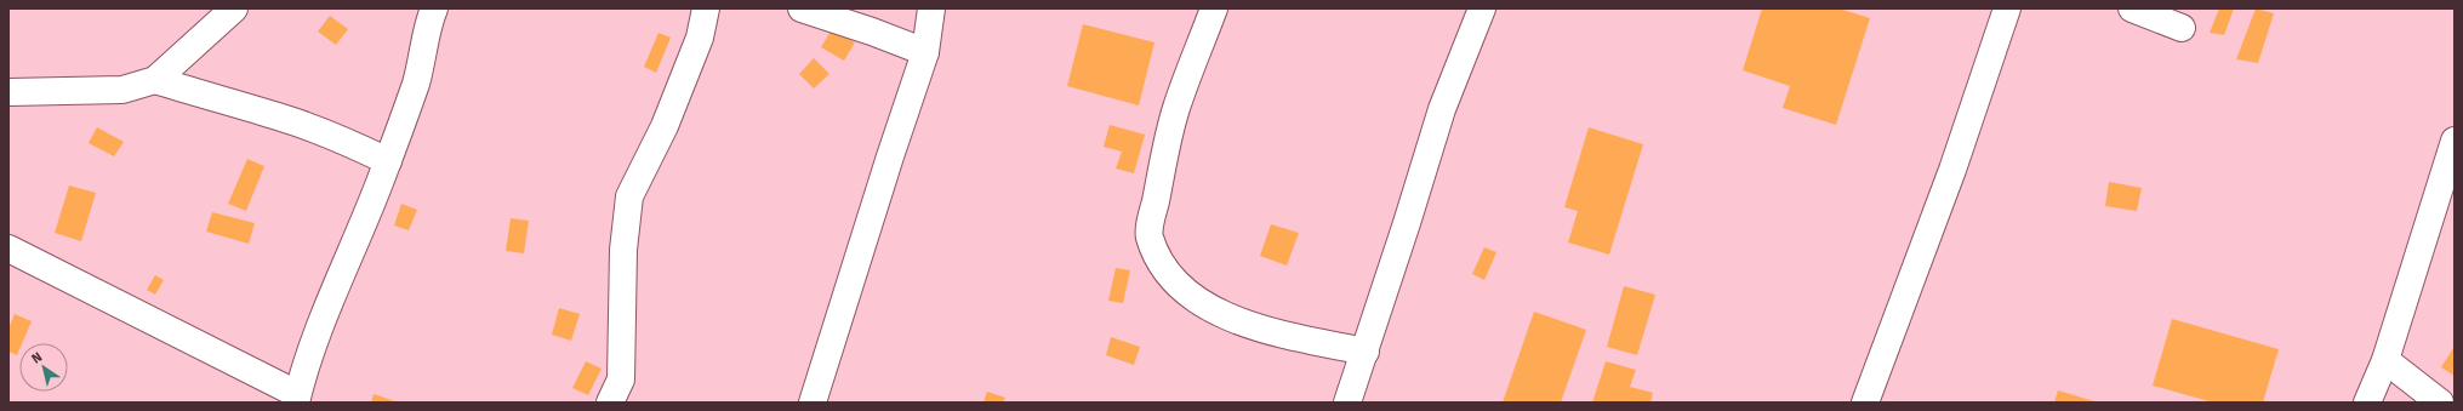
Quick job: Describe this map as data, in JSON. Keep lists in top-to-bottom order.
{
  "north": "top left"
}
